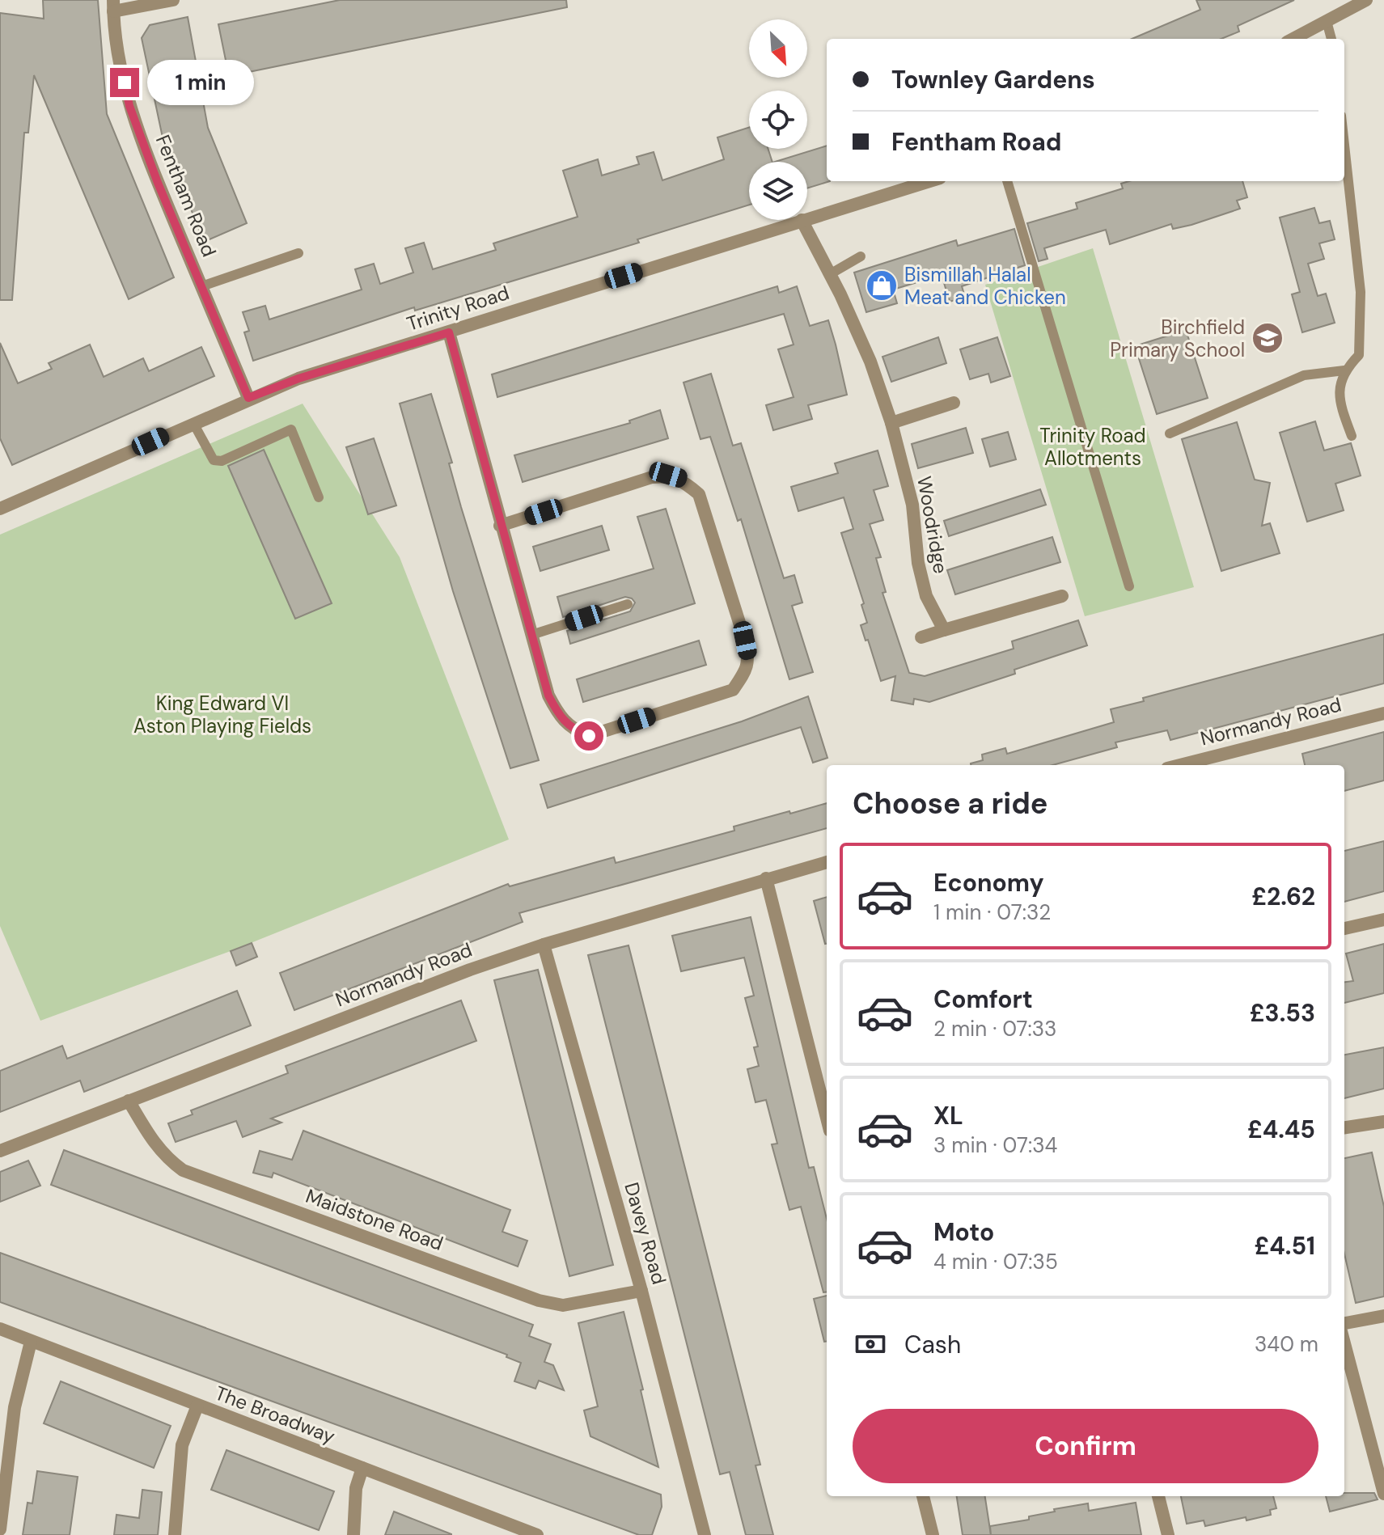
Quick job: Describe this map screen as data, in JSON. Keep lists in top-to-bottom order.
{
  "streets": {
    "street": [
      "Fentham Road",
      "Trinity Road",
      "Woodridge",
      "Normandy Road",
      "Maidstone Road",
      "Davey Road",
      "The Broadway"
    ]
  },
  "crossings": [
    ["Fentham Road", "Trinity Road"],
    ["Trinity Road", "Woodridge"],
    ["Normandy Road", "Maidstone Road"],
    ["Normandy Road", "Davey Road"],
    ["Maidstone Road", "Davey Road"]
  ],
  "parks": ["Trinity Road Allotments", "King Edward VI Aston Playing Fields"],
  "places": {
    "shop": ["Bismillah Halal Meat and Chicken"],
    "school or university": ["Birchfield Primary School"]
  },
  "north": "bottom right",
  "page": {
    "banner": ["Townley Gardens", "Fentham Road"],
    "bubble": "1 min",
    "heading": "Choose a ride",
    "list": [
      {
        "name": "Economy",
        "note": "1 min · 07:32",
        "value": "£2.62"
      },
      {
        "name": "Comfort",
        "note": "2 min · 07:33",
        "value": "£3.53"
      },
      {
        "name": "XL",
        "note": "3 min · 07:34",
        "value": "£4.45"
      },
      {
        "name": "Moto",
        "note": "4 min · 07:35",
        "value": "£4.51"
      }
    ],
    "pay": ["Cash", "340 m"],
    "buttons": "Confirm"
  }
}
